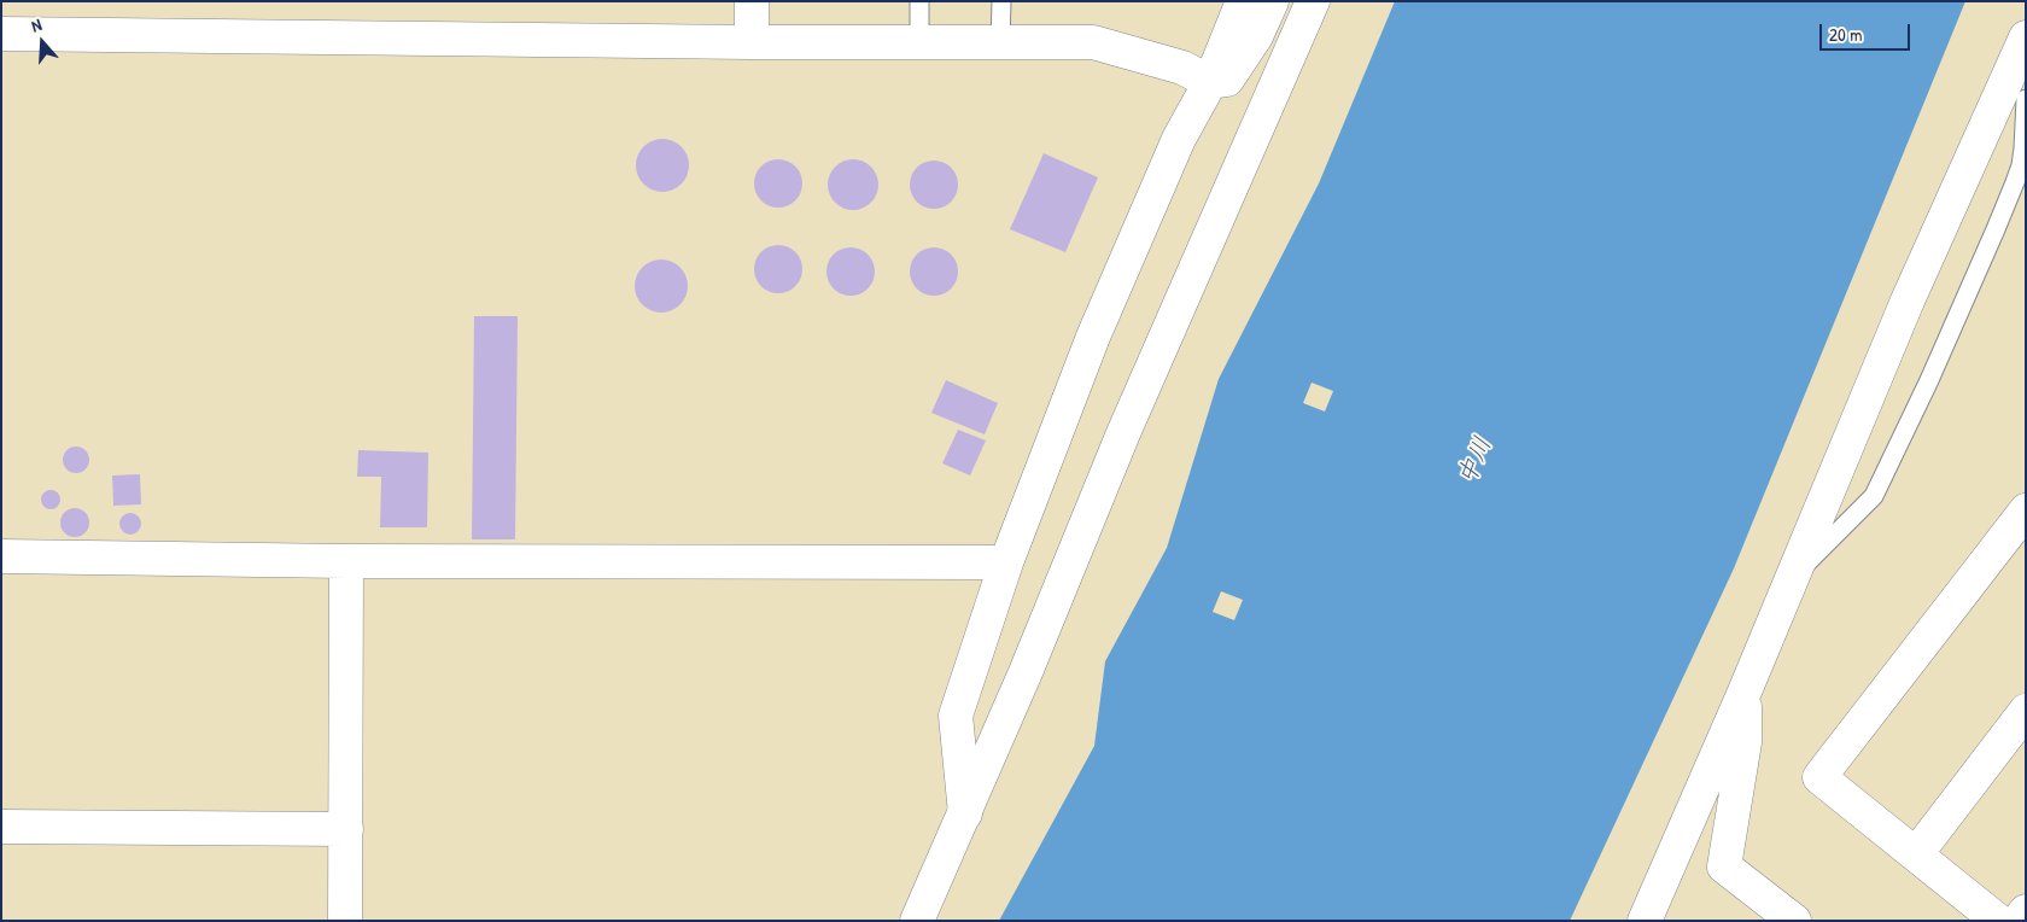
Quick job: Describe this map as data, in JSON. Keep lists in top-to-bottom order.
{
  "water": ["中川"],
  "scale_bar": "20 m",
  "north": "top"
}
